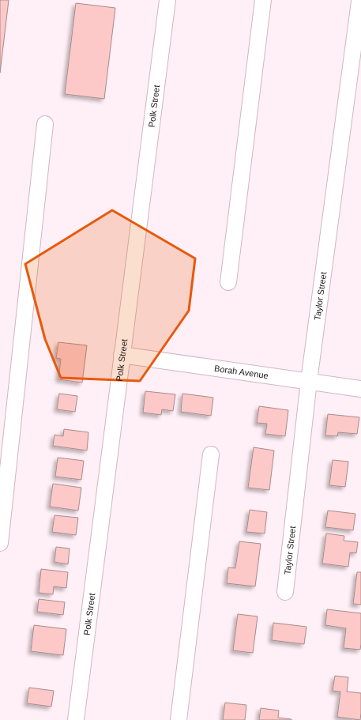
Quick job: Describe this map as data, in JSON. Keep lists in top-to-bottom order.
{
  "streets": {
    "street": ["Polk Street", "Taylor Street", "Borah Avenue"]
  },
  "crossings": [
    ["Polk Street", "Borah Avenue"],
    ["Taylor Street", "Borah Avenue"]
  ]
}
